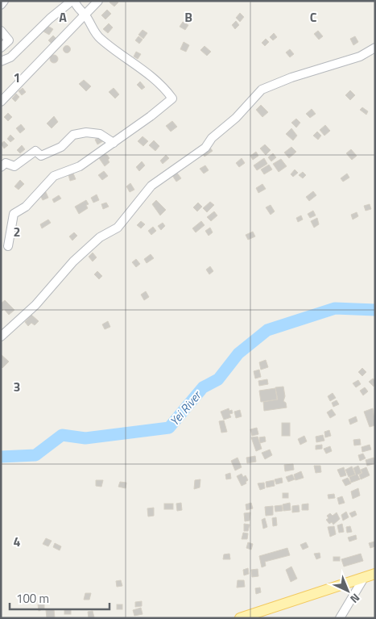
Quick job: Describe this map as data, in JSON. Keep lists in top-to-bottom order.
{
  "water": ["Yei River"],
  "scale_bar": "100 m",
  "north": "bottom right",
  "grid": {
    "columns": ["A", "B", "C"],
    "rows": [
      "1",
      "2",
      "3",
      "4"
    ]
  }
}
